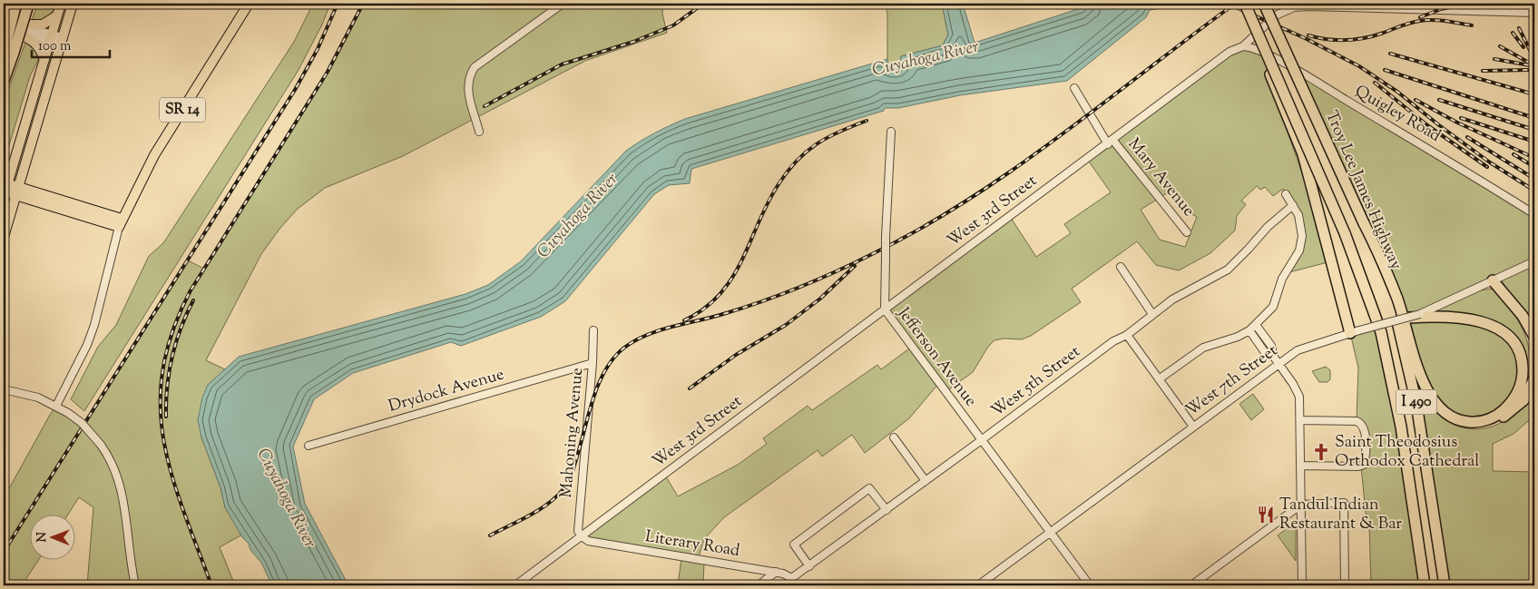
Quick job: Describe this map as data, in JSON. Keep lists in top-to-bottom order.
{
  "streets": {
    "highway": ["Troy Lee James Highway", "I 490"],
    "main road": ["SR 14"],
    "street": [
      "Quigley Road",
      "Mary Avenue",
      "West 3rd Street",
      "Jefferson Avenue",
      "West 7th Street",
      "West 5th Street",
      "Drydock Avenue",
      "Mahoning Avenue",
      "Literary Road"
    ]
  },
  "crossings": [
    ["Quigley Road", "West 3rd Street"],
    ["Mary Avenue", "West 3rd Street"],
    ["West 3rd Street", "Jefferson Avenue"],
    ["West 3rd Street", "Mahoning Avenue"],
    ["West 3rd Street", "Literary Road"],
    ["Jefferson Avenue", "West 7th Street"],
    ["Jefferson Avenue", "West 5th Street"],
    ["West 5th Street", "Literary Road"],
    ["Drydock Avenue", "Mahoning Avenue"],
    ["Mahoning Avenue", "Literary Road"]
  ],
  "water": ["Cuyahoga River"],
  "places": {
    "church": ["Saint Theodosius Orthodox Cathedral"],
    "restaurant": ["Tandul Indian Restaurant & Bar"]
  },
  "scale_bar": "100 m",
  "north": "left"
}
